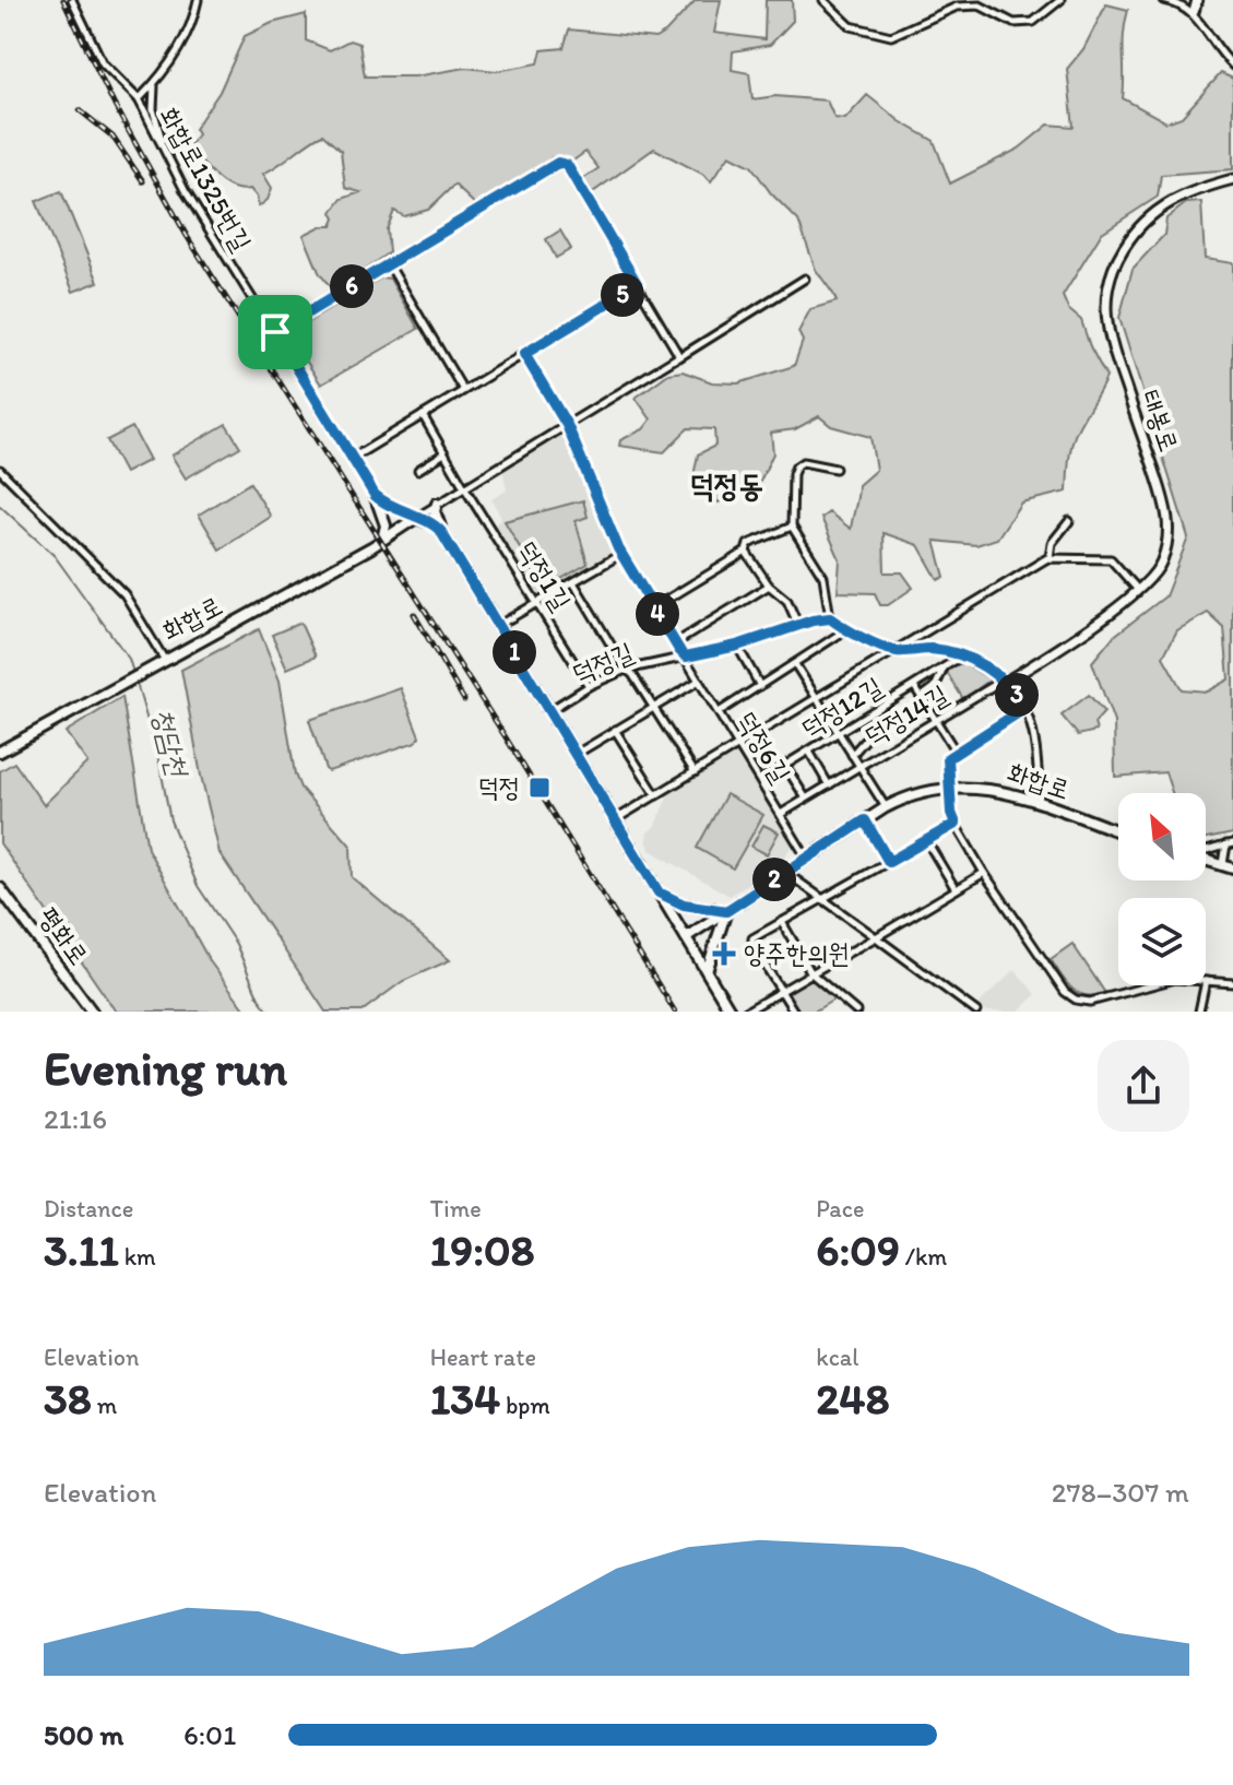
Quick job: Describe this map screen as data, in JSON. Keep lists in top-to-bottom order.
{
  "streets": {
    "main road": ["화합로", "평화로"],
    "street": [
      "화합로1325번길",
      "태봉로",
      "덕정1길",
      "덕정길",
      "덕정12길",
      "덕정14길",
      "덕정6길"
    ]
  },
  "crossings": [
    ["태봉로", "덕정14길"],
    ["덕정1길", "화합로"],
    ["덕정1길", "덕정길"],
    ["화합로", "덕정6길"],
    ["덕정길", "덕정6길"],
    ["덕정12길", "덕정6길"],
    ["덕정14길", "덕정6길"]
  ],
  "districts": ["덕정동"],
  "water": ["청담천"],
  "places": {
    "transit": ["덕정"],
    "health": ["양주한의원"]
  },
  "north": "top left",
  "page": {
    "pins": [
      "6",
      "5",
      "4",
      "1",
      "3",
      "2"
    ],
    "heading": ["Evening run", "21:16"],
    "stats": [
      ["Distance", "3.11 km"],
      ["Time", "19:08"],
      ["Pace", "6:09 /km"],
      ["Elevation", "38 m"],
      ["Heart rate", "134 bpm"],
      ["kcal", "248"]
    ],
    "chart": ["Elevation", "278–307 m"],
    "list": [
      {
        "name": "500 m",
        "note": "6:01"
      }
    ]
  }
}
